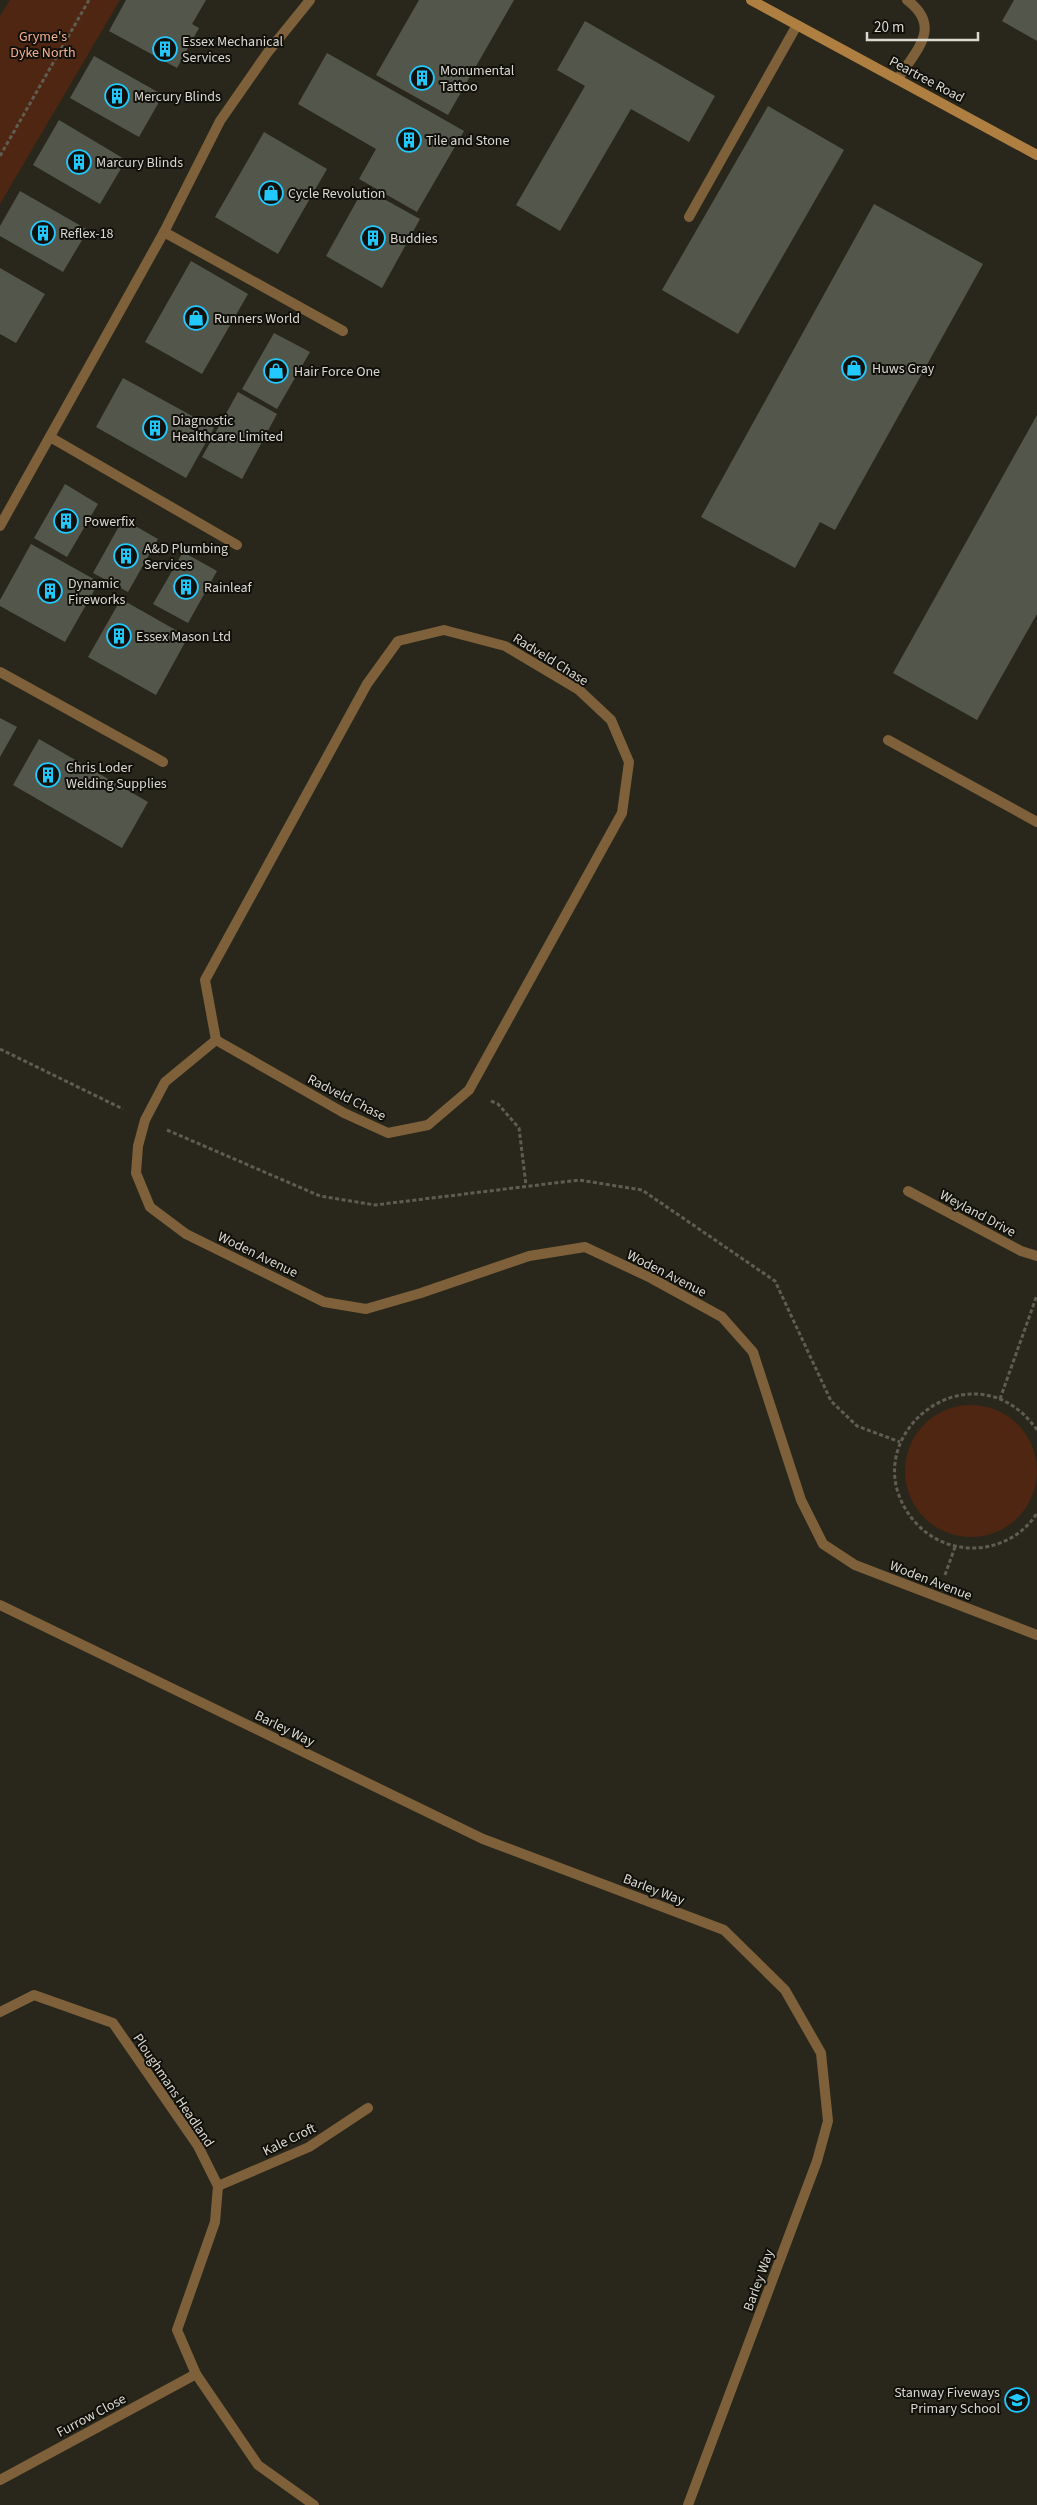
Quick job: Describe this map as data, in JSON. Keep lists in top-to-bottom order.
{
  "streets": {
    "street": [
      "Peartree Road",
      "Radveld Chase",
      "Weyland Drive",
      "Woden Avenue",
      "Barley Way",
      "Ploughmans Headland",
      "Kale Croft",
      "Furrow Close"
    ]
  },
  "crossings": [
    ["Ploughmans Headland", "Kale Croft"],
    ["Ploughmans Headland", "Furrow Close"]
  ],
  "parks": ["Gryme's Dyke North"],
  "places": {
    "building": [
      "Essex Mechanical Services",
      "Monumental Tattoo",
      "Mercury Blinds",
      "Tile and Stone",
      "Marcury Blinds",
      "Reflex-18",
      "Buddies",
      "Diagnostic Healthcare Limited",
      "Powerfix",
      "A&D Plumbing Services",
      "Rainleaf",
      "Dynamic Fireworks",
      "Essex Mason Ltd",
      "Chris Loder Welding Supplies"
    ],
    "shop": [
      "Cycle Revolution",
      "Runners World",
      "Huws Gray",
      "Hair Force One"
    ],
    "school or university": ["Stanway Fiveways Primary School"]
  },
  "scale_bar": "20 m"
}
